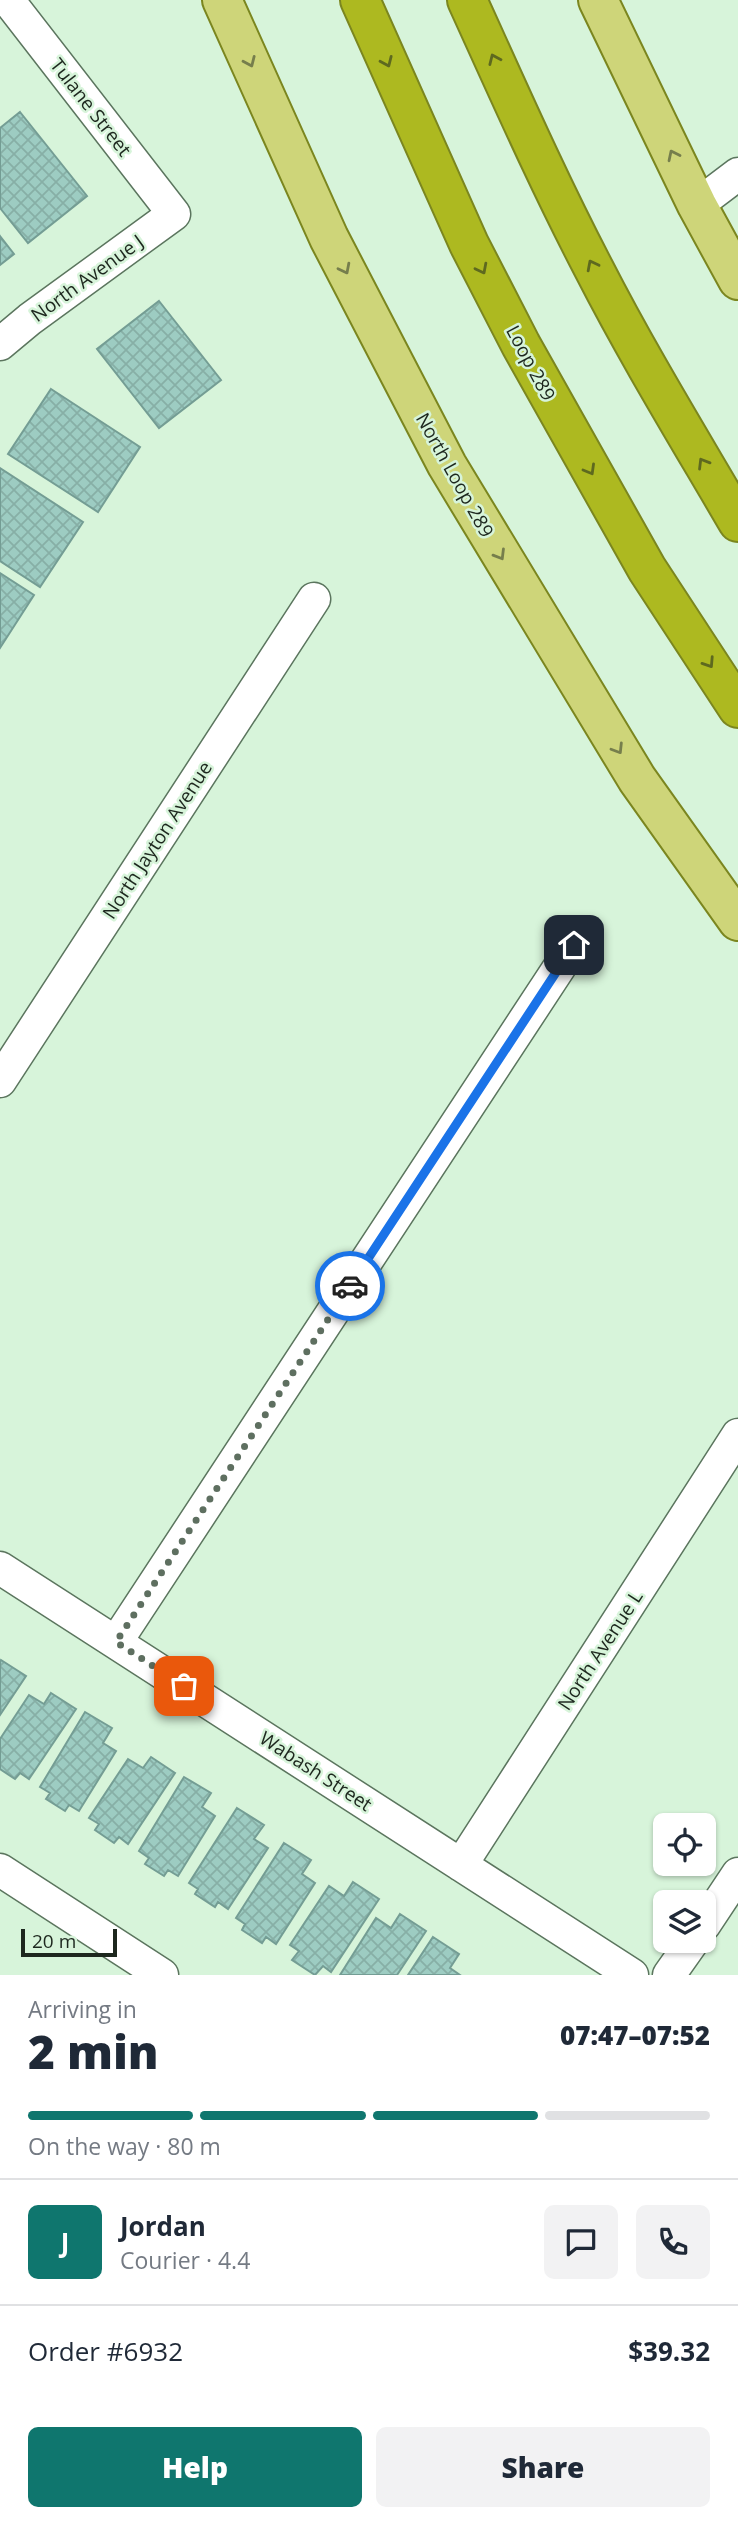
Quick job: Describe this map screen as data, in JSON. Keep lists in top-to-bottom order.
{
  "streets": {
    "highway": ["Loop 289"],
    "main road": ["North Loop 289"],
    "street": [
      "Tulane Street",
      "North Avenue J",
      "North Jayton Avenue",
      "North Avenue L",
      "Wabash Street"
    ]
  },
  "crossings": [
    ["Tulane Street", "North Avenue J"],
    ["North Avenue L", "Wabash Street"]
  ],
  "one_way": ["North Loop 289"],
  "scale_bar": "20 m",
  "page": {
    "scale": "20 m",
    "heading": ["2 min", "Arriving in", "07:47–07:52"],
    "panel": [
      "Jordan",
      "Courier · 4.4",
      "Order #6932",
      "$39.32"
    ],
    "bar": "On the way · 80 m",
    "round": "J",
    "buttons": ["Help", "Share"]
  }
}
